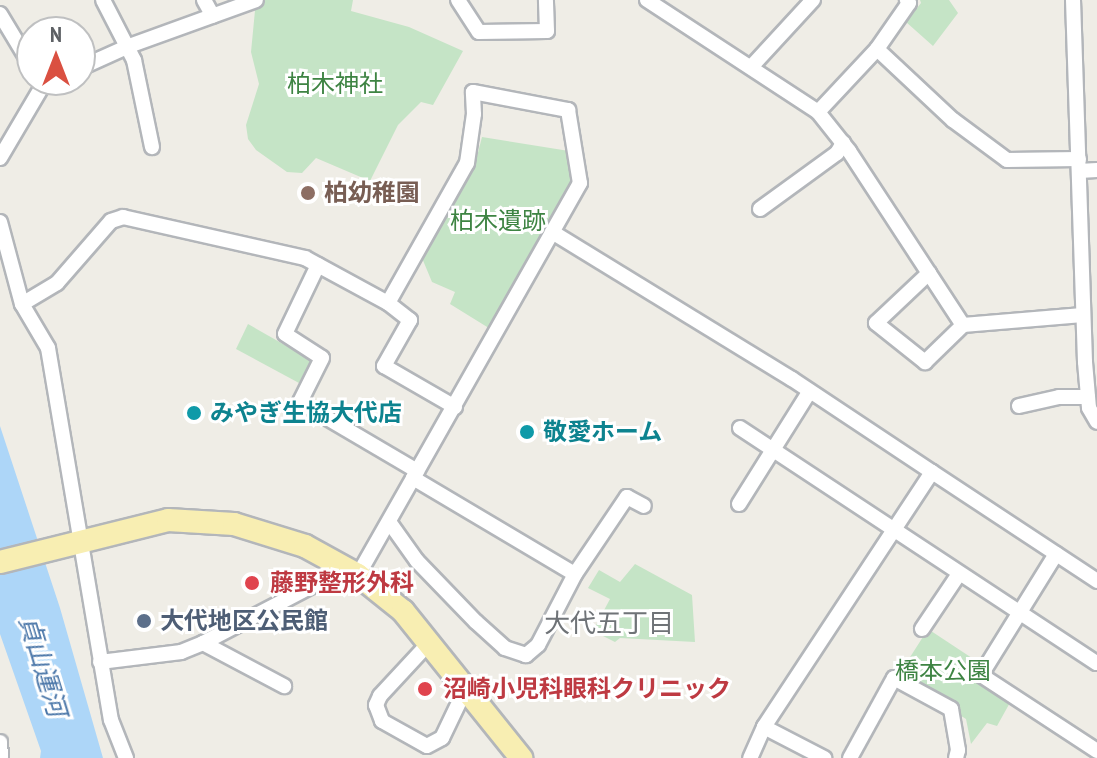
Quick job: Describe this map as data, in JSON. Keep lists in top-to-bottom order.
{
  "districts": ["大代五丁目"],
  "water": ["貞山運河"],
  "parks": ["柏木神社", "柏木遺跡", "橋本公園"],
  "places": [
    "柏幼稚園",
    "みやぎ生協大代店",
    "敬愛ホーム",
    "藤野整形外科",
    "大代地区公民館",
    "沼崎小児科眼科クリニック"
  ],
  "north": "top"
}
